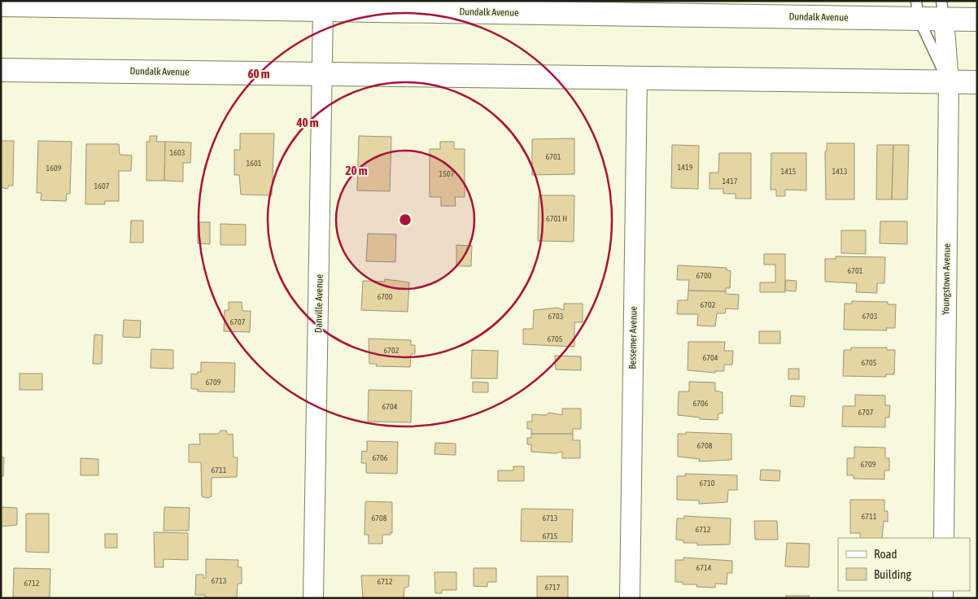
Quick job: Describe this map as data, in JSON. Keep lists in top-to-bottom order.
{
  "streets": {
    "main road": ["Dundalk Avenue"],
    "street": ["Youngstown Avenue", "Danville Avenue", "Bessemer Avenue"]
  },
  "crossings": [
    ["Dundalk Avenue", "Youngstown Avenue"],
    ["Dundalk Avenue", "Danville Avenue"],
    ["Dundalk Avenue", "Bessemer Avenue"]
  ],
  "house_numbers": [
    "1603",
    "6701",
    "1601",
    "1419",
    "1609",
    "1415",
    "1413",
    "1507",
    "1417",
    "1607",
    "6701 H",
    "6701",
    "6700",
    "6700",
    "6702",
    "6703",
    "6703",
    "6707",
    "6705",
    "6702",
    "6704",
    "6705",
    "6709",
    "6706",
    "6704",
    "6707",
    "6708",
    "6706",
    "6709",
    "6711",
    "6710",
    "6711",
    "6708",
    "6713",
    "6712",
    "6715",
    "6714",
    "6713",
    "6712",
    "6712",
    "6717"
  ],
  "legend": ["Road", "Building"],
  "rings": ["60 m", "40 m", "20 m"]
}
